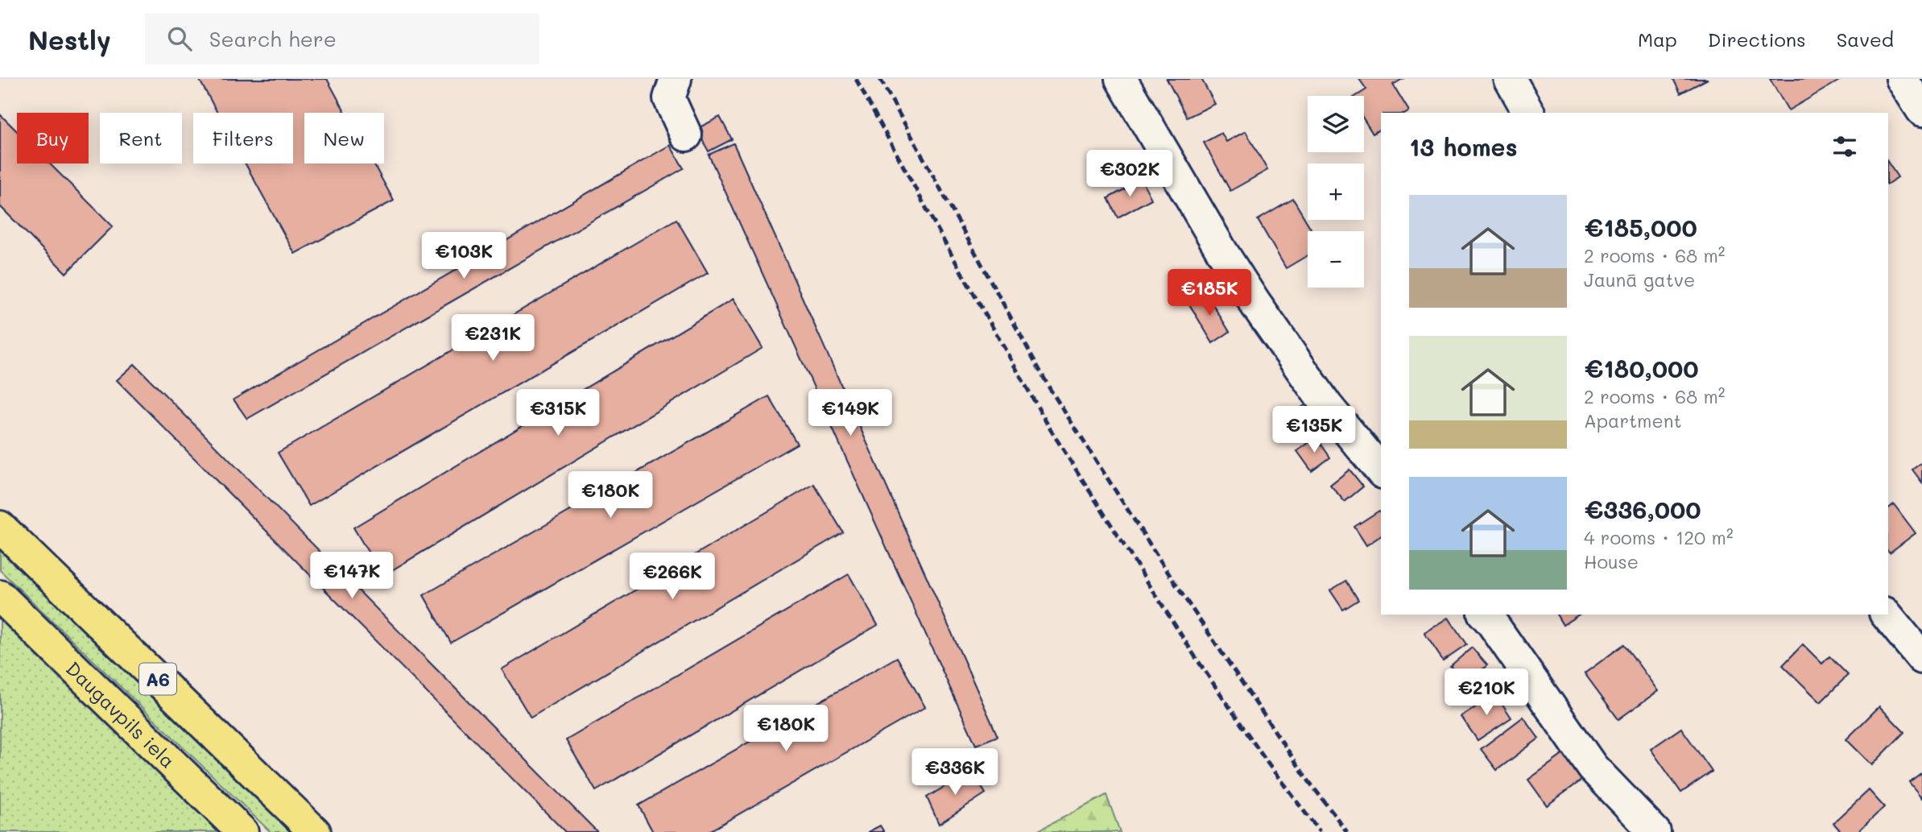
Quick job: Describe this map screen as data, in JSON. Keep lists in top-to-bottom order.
{
  "streets": {
    "highway": ["A6", "Daugavpils iela"]
  },
  "page": {
    "header": "Nestly",
    "search": "Search here",
    "nav": ["Map", "Directions", "Saved"],
    "map_buttons": ["+", "−"],
    "chip": [
      "Buy",
      "Rent",
      "Filters",
      "New"
    ],
    "heading": "13 homes",
    "price": [
      "€302K",
      "€103K",
      "€185K",
      "€231K",
      "€315K",
      "€149K",
      "€135K",
      "€180K",
      "€147K",
      "€266K",
      "€210K",
      "€180K",
      "€336K"
    ],
    "list": [
      {
        "name": "€185,000",
        "note": "2 rooms · 68 m² · Jaunā gatve"
      },
      {
        "name": "€180,000",
        "note": "2 rooms · 68 m² · Apartment"
      },
      {
        "name": "€336,000",
        "note": "4 rooms · 120 m² · House"
      }
    ]
  }
}
